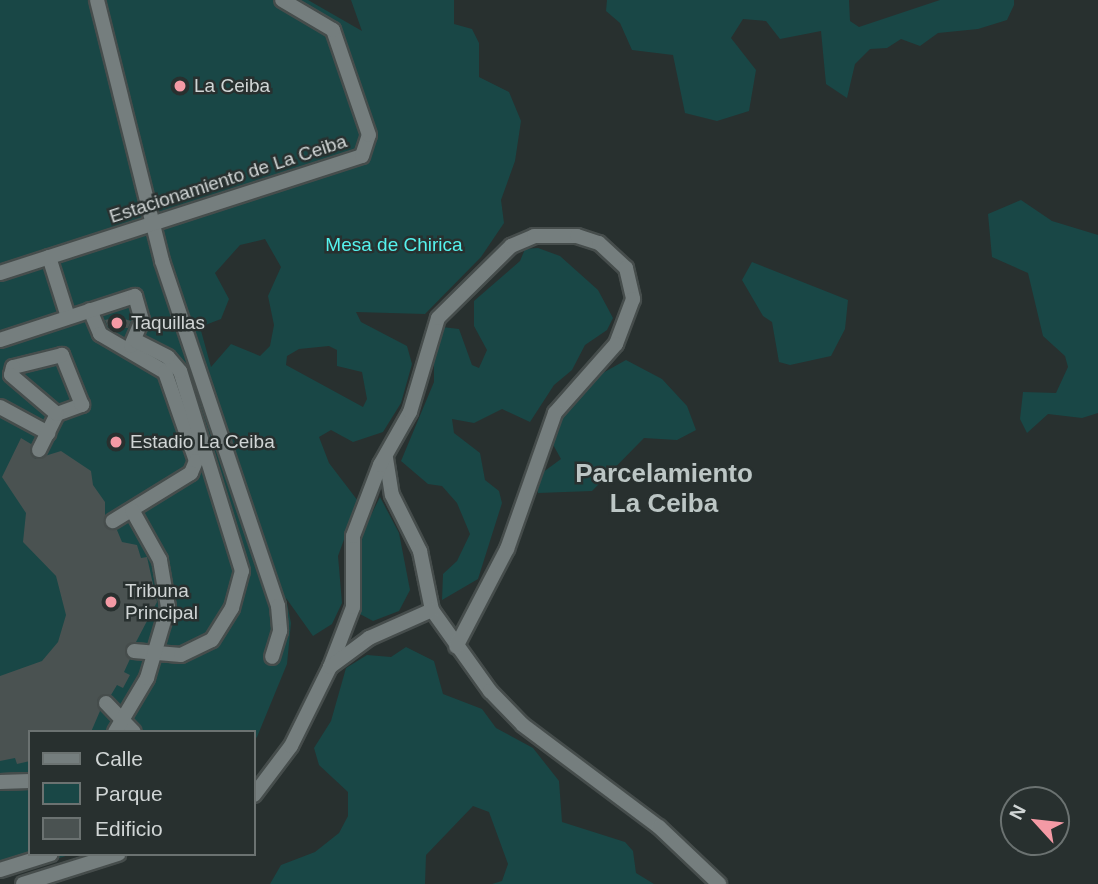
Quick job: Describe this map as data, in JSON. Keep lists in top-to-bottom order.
{
  "streets": {
    "street": ["Estacionamiento de La Ceiba"]
  },
  "districts": ["Parcelamiento La Ceiba"],
  "parks": ["Mesa de Chirica"],
  "places": [
    "La Ceiba",
    "Taquillas",
    "Estadio La Ceiba",
    "Tribuna Principal"
  ],
  "legend": ["Calle", "Parque", "Edificio"],
  "north": "top left"
}
